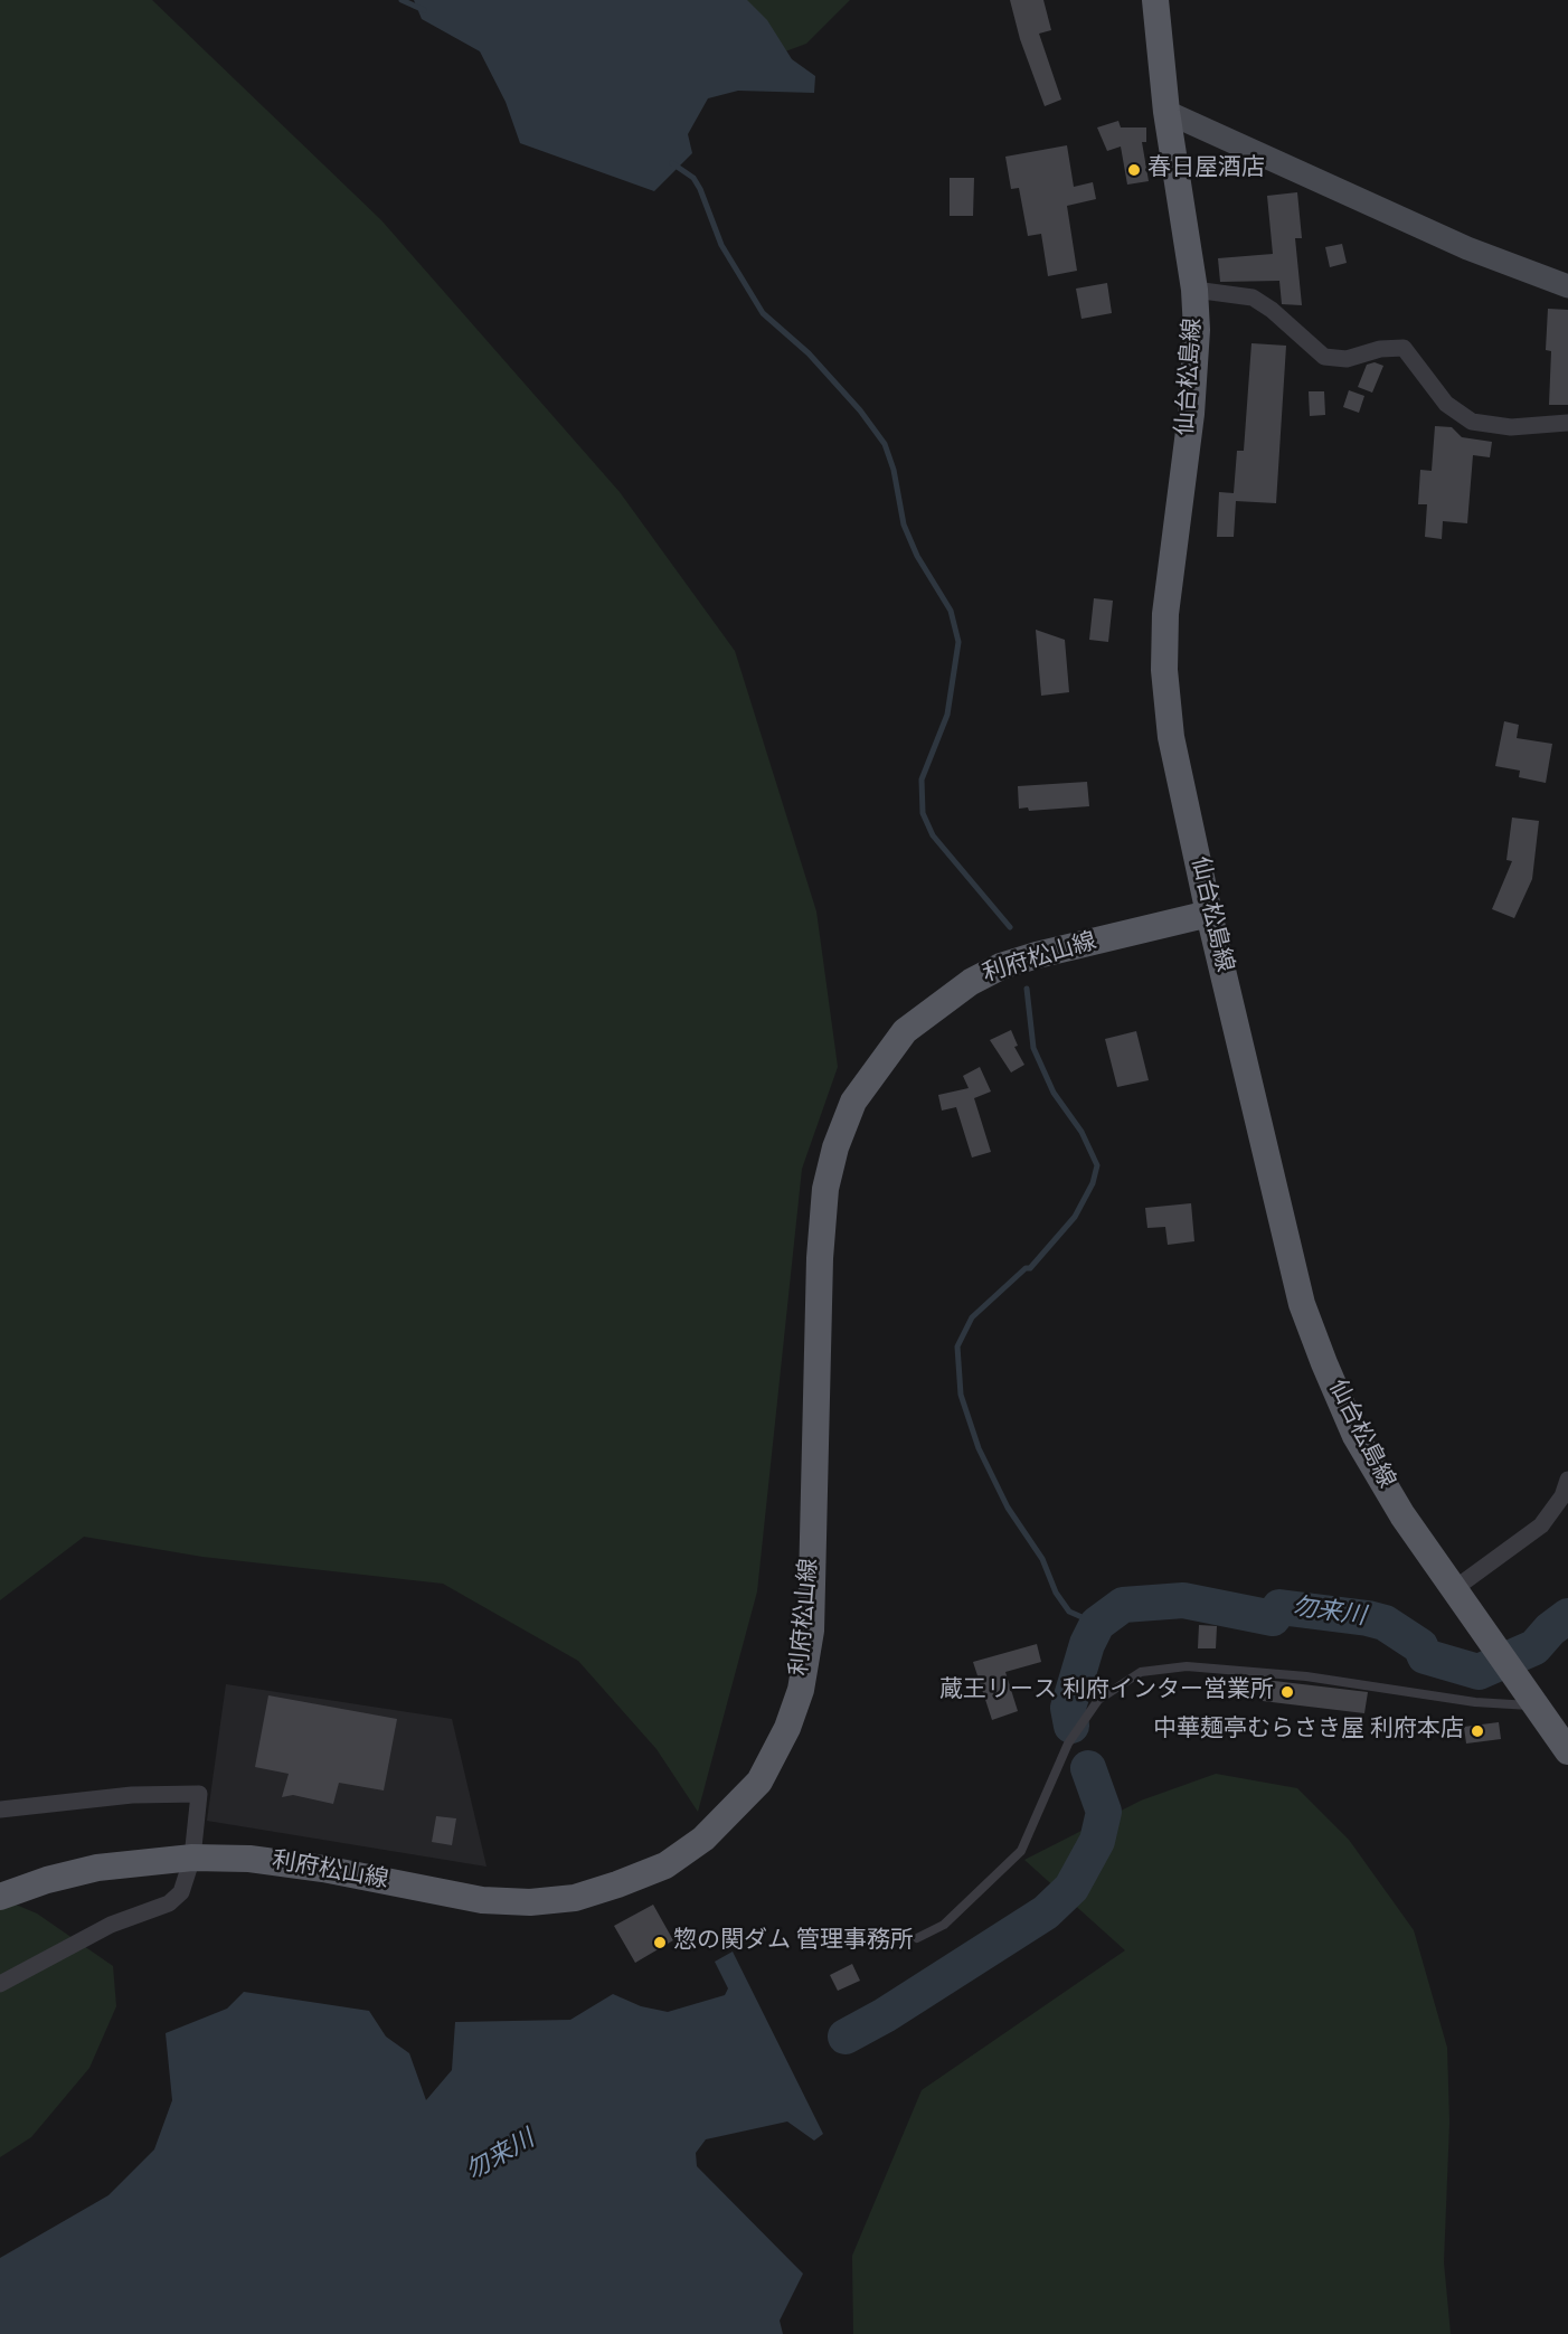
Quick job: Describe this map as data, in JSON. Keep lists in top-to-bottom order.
{
  "streets": {
    "main road": ["仙台松島線", "利府松山線"]
  },
  "crossings": [
    ["仙台松島線", "利府松山線"]
  ],
  "water": ["勿来川"],
  "places": [
    "春日屋酒店",
    "蔵王リース 利府インター営業所",
    "中華麺亭むらさき屋 利府本店",
    "惣の関ダム 管理事務所"
  ]
}
